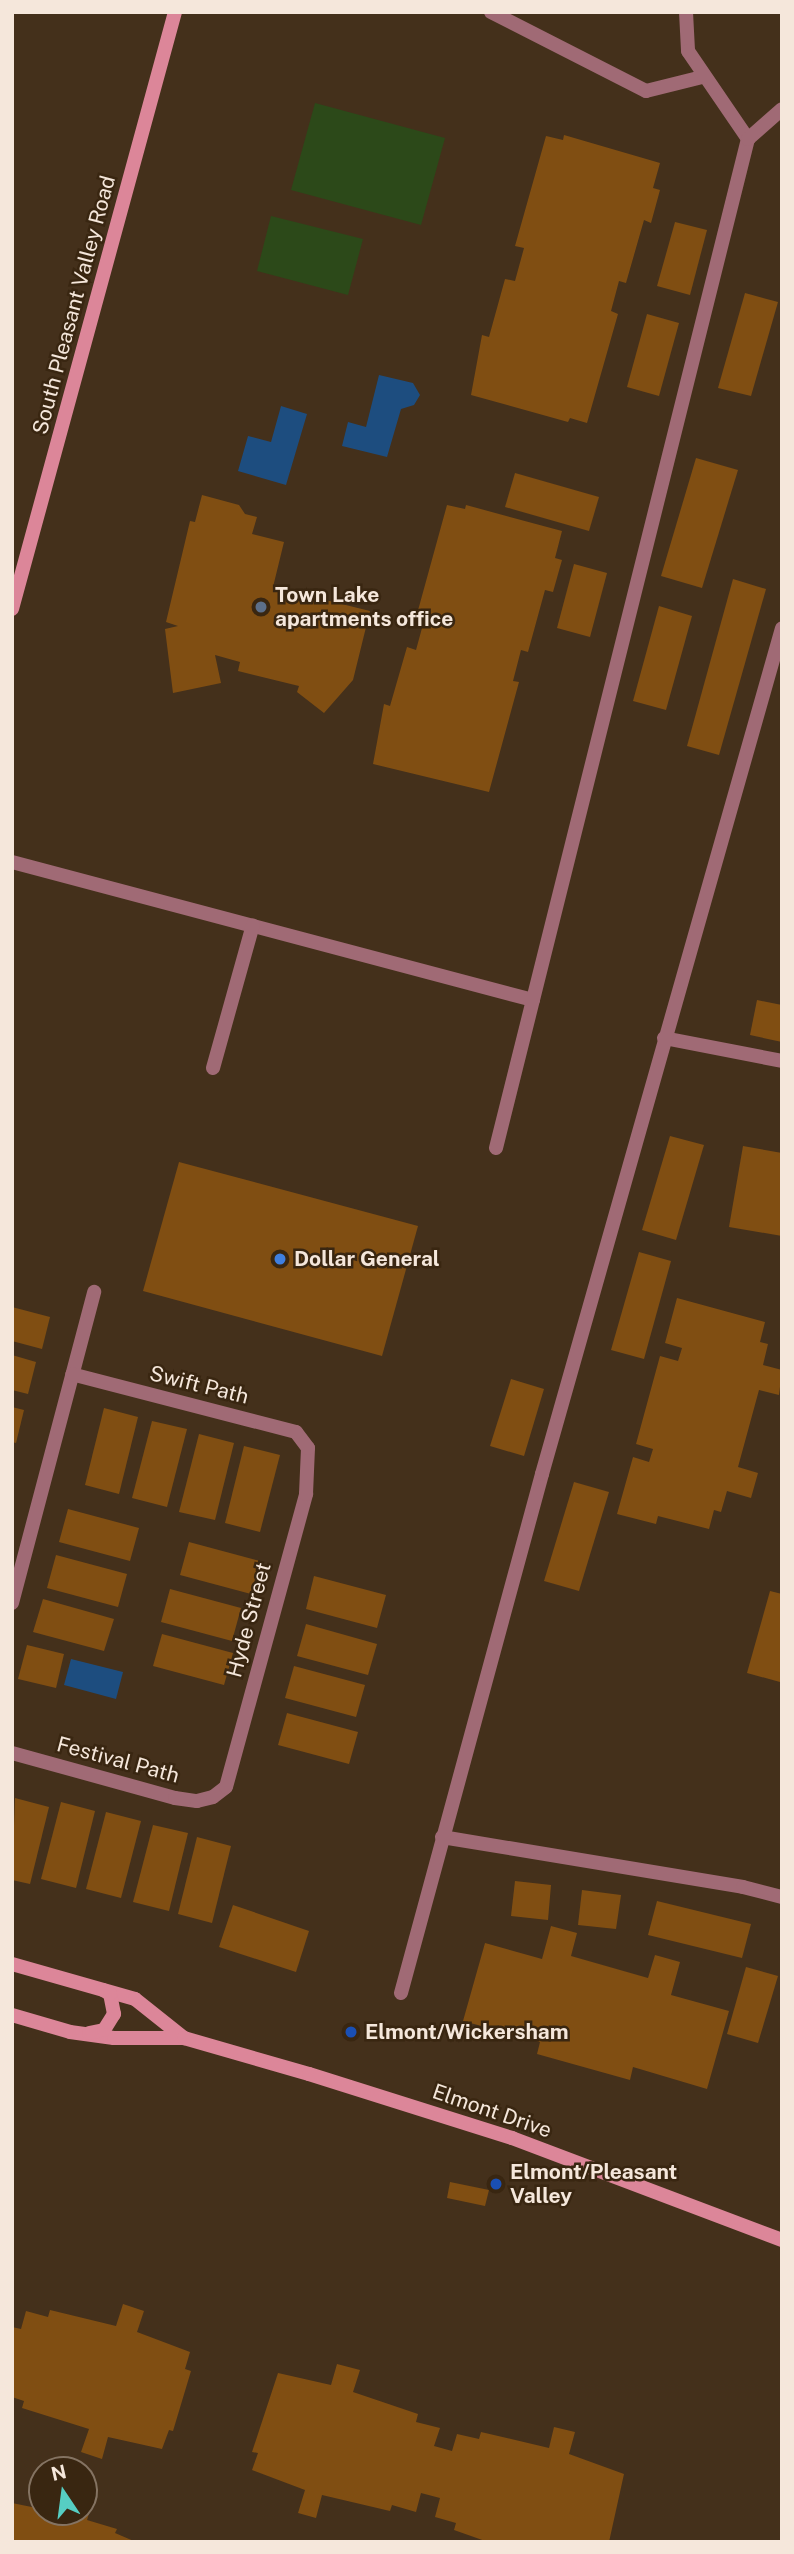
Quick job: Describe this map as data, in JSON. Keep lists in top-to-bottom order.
{
  "streets": {
    "street": ["South Pleasant Valley Road", "Elmont Drive"],
    "lane": ["Swift Path", "Hyde Street", "Festival Path"]
  },
  "crossings": [
    ["Swift Path", "Hyde Street"],
    ["Hyde Street", "Festival Path"]
  ],
  "places": [
    "Town Lake apartments office",
    "Dollar General",
    "Elmont/Wickersham",
    "Elmont/Pleasant Valley"
  ],
  "north": "top"
}
